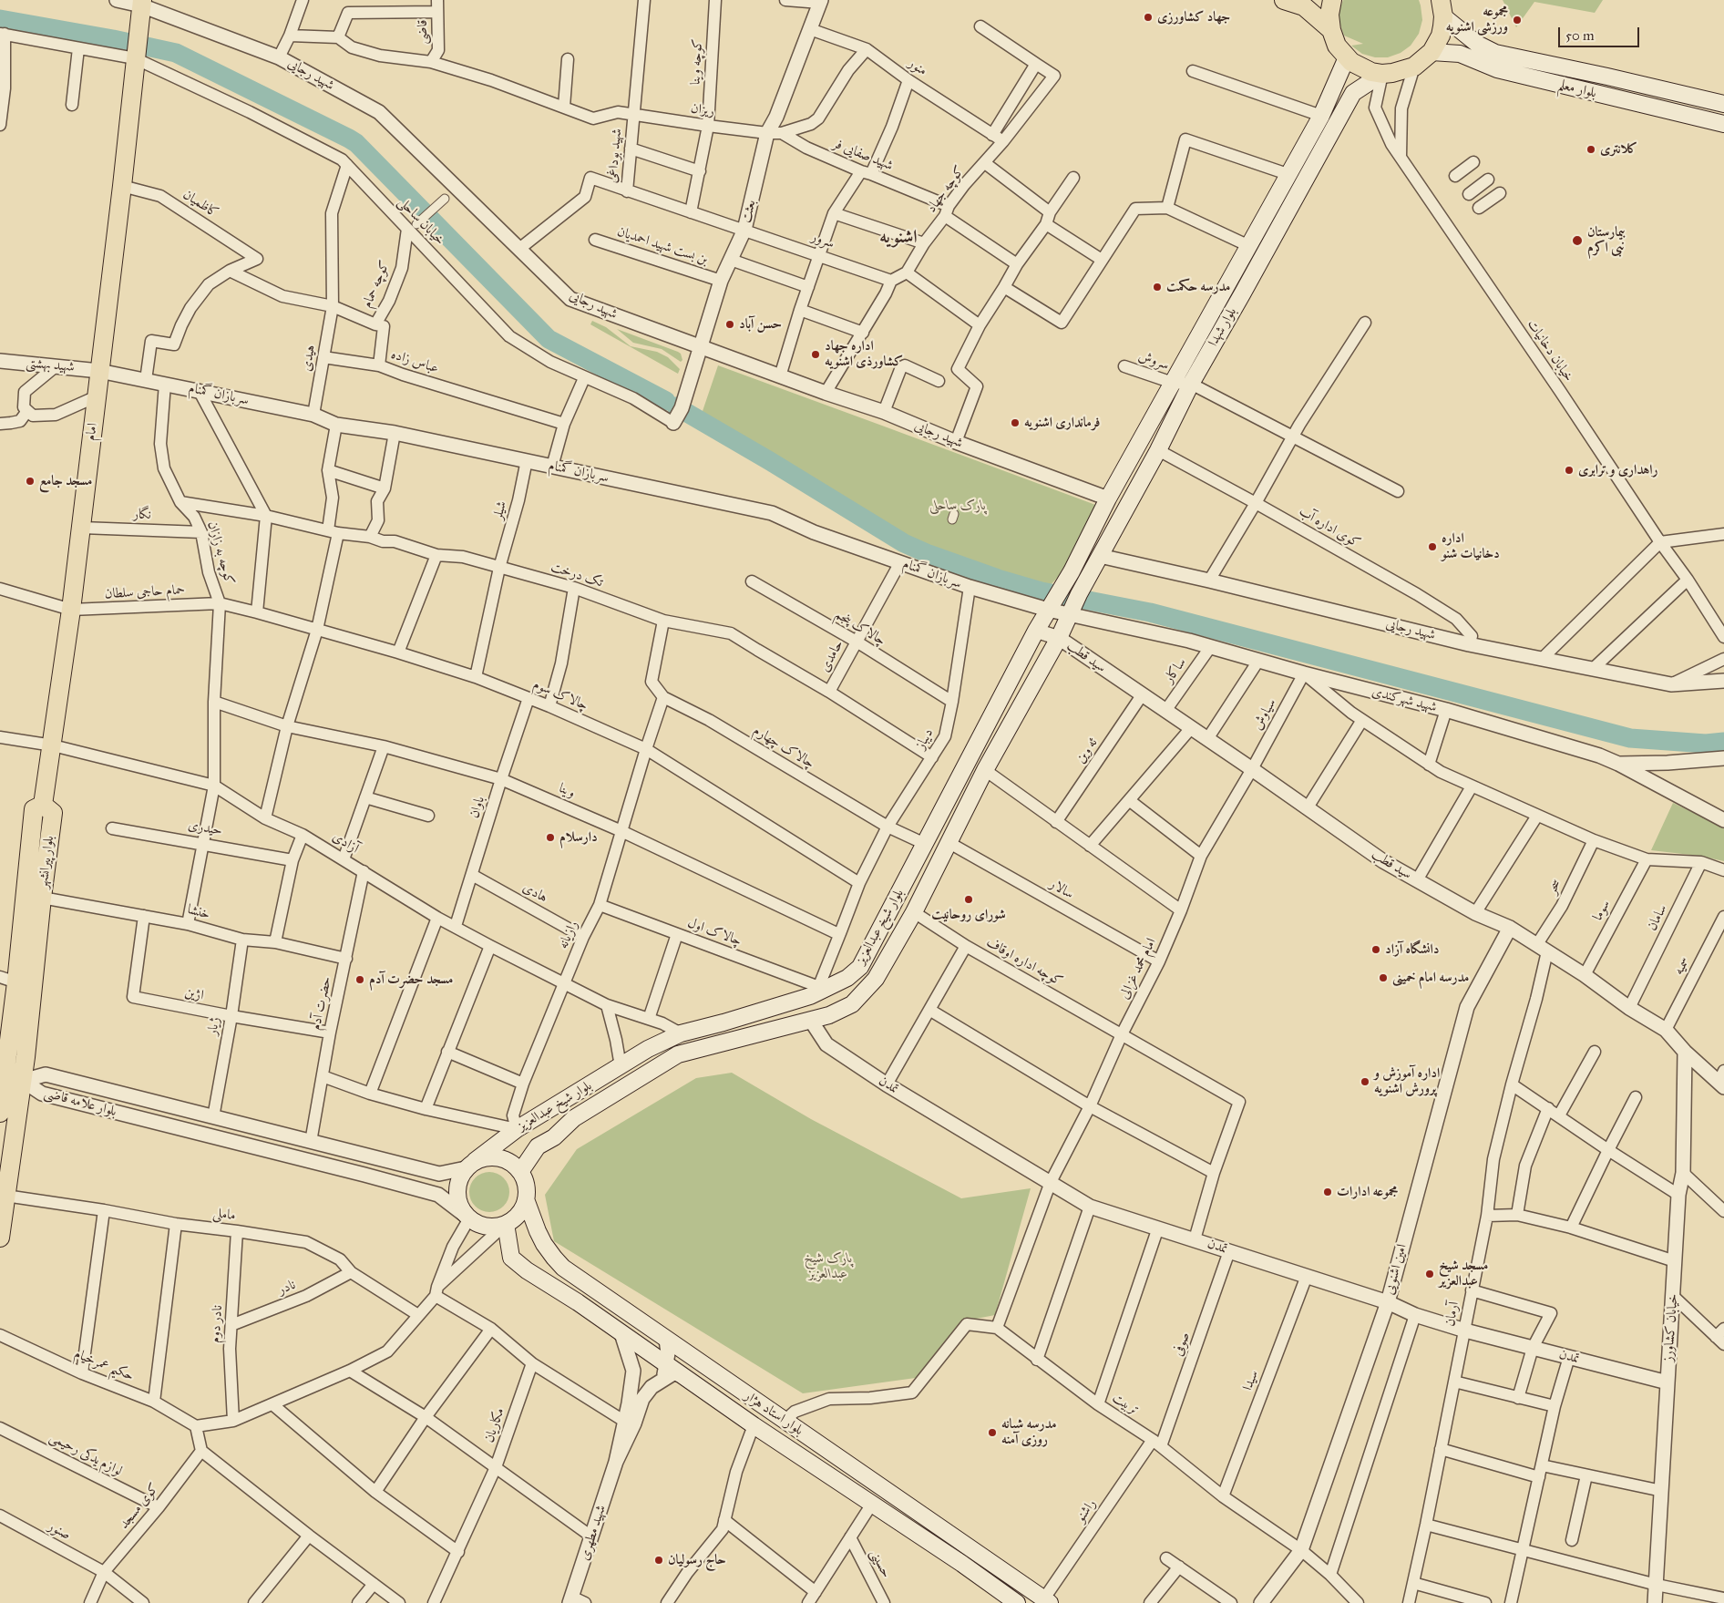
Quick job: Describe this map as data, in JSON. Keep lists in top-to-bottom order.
{
  "streets": {
    "main road": [
      "بلوار معلم",
      "بلوار شهدا",
      "امام",
      "بلوار پیرانشهر",
      "بلوار شیخ عبدالعزیز",
      "بلوار استاد هژار"
    ],
    "street": [
      "قاضی",
      "کوچه وینا",
      "منور",
      "شهید رجایی",
      "ریزان",
      "شهید صفایی فر",
      "شهید بوداغی",
      "کوچه جهاد",
      "کاظمیان",
      "بعثت",
      "خیابان ساحلی",
      "سرور",
      "بن بست شهید احمدیان",
      "کوچه حمام",
      "خیابان دخانیات",
      "هیدی",
      "سروش",
      "عباس زاده",
      "شهید بهشتی",
      "سربازان گمنام",
      "شیلر",
      "نگار",
      "کوی اداره آب",
      "کوچه به زازان",
      "تک درخت",
      "حمام حاجی سلطان",
      "چالاک پنجم",
      "حامدی",
      "سید قطب",
      "ساکار",
      "چالاک سوم",
      "شهید شهرکندی",
      "سیاوش",
      "دیباز",
      "چالاک چهارم",
      "ئه وین",
      "وینا",
      "باوان",
      "حیدری",
      "آزادی",
      "سحر",
      "سالار",
      "هادی",
      "سوما",
      "خنشا",
      "سامان",
      "چالاک اول",
      "رازیانه",
      "کوچه اداره اوقاف",
      "سمیه",
      "امام محمد غزالی",
      "اژین",
      "حضرت آدم",
      "ژیار",
      "تمدن",
      "بلوار علامه قاضی",
      "ماملی",
      "امین اشنویی",
      "نادر",
      "آرمان",
      "نادر دوم",
      "خیابان کشاورز",
      "صوفی",
      "حکیم عمرخیام",
      "سیدا",
      "تربیت",
      "مکاریان",
      "لوازم یدکی رحیمی",
      "کوی مسجد",
      "راشنو",
      "صنور",
      "شهید مطهری",
      "حسینی"
    ]
  },
  "crossings": [
    ["قاضی", "ریزان"],
    ["کوچه وینا", "ریزان"],
    ["کوچه وینا", "شهید بوداغی"],
    ["منور", "کوچه جهاد"],
    ["منور", "بعثت"],
    ["شهید رجایی", "بعثت"],
    ["شهید رجایی", "بلوار شهدا"],
    ["شهید رجایی", "امام"],
    ["شهید رجایی", "کوی اداره آب"],
    ["ریزان", "شهید بوداغی"],
    ["ریزان", "بعثت"],
    ["شهید صفایی فر", "کوچه جهاد"],
    ["شهید بوداغی", "بعثت"],
    ["شهید بوداغی", "سرور"],
    ["کاظمیان", "امام"],
    ["بعثت", "خیابان ساحلی"],
    ["بعثت", "سرور"],
    ["بعثت", "بن بست شهید احمدیان"],
    ["خیابان ساحلی", "کوچه حمام"],
    ["خیابان ساحلی", "امام"],
    ["کوچه حمام", "عباس زاده"],
    ["بلوار شهدا", "خیابان دخانیات"],
    ["بلوار شهدا", "سروش"],
    ["بلوار شهدا", "سربازان گمنام"],
    ["بلوار شهدا", "کوی اداره آب"],
    ["بلوار شهدا", "شهید شهرکندی"],
    ["بلوار شهدا", "بلوار شیخ عبدالعزیز"],
    ["هیدی", "سربازان گمنام"],
    ["شهید بهشتی", "سربازان گمنام"],
    ["شهید بهشتی", "امام"],
    ["سربازان گمنام", "امام"],
    ["سربازان گمنام", "شیلر"],
    ["سربازان گمنام", "کوچه به زازان"],
    ["سربازان گمنام", "حامدی"],
    ["سربازان گمنام", "شهید شهرکندی"],
    ["سربازان گمنام", "دیباز"],
    ["سربازان گمنام", "بلوار شیخ عبدالعزیز"],
    ["امام", "نگار"],
    ["امام", "حمام حاجی سلطان"],
    ["امام", "آزادی"],
    ["امام", "بلوار پیرانشهر"],
    ["شیلر", "تک درخت"],
    ["شیلر", "چالاک سوم"],
    ["نگار", "کوچه به زازان"],
    ["کوچه به زازان", "تک درخت"],
    ["کوچه به زازان", "حمام حاجی سلطان"],
    ["کوچه به زازان", "چالاک سوم"],
    ["تک درخت", "حامدی"],
    ["تک درخت", "دیباز"],
    ["حمام حاجی سلطان", "چالاک سوم"],
    ["چالاک پنجم", "حامدی"],
    ["چالاک پنجم", "دیباز"],
    ["سید قطب", "ساکار"],
    ["سید قطب", "سیاوش"],
    ["سید قطب", "ئه وین"],
    ["سید قطب", "سحر"],
    ["سید قطب", "سوما"],
    ["سید قطب", "سامان"],
    ["سید قطب", "بلوار شیخ عبدالعزیز"],
    ["سید قطب", "سمیه"],
    ["سید قطب", "امام محمد غزالی"],
    ["سید قطب", "امین اشنویی"],
    ["سید قطب", "آرمان"],
    ["سید قطب", "خیابان کشاورز"],
    ["ساکار", "شهید شهرکندی"],
    ["چالاک سوم", "دیباز"],
    ["چالاک سوم", "باوان"],
    ["چالاک سوم", "رازیانه"],
    ["شهید شهرکندی", "سیاوش"],
    ["شهید شهرکندی", "بلوار شیخ عبدالعزیز"],
    ["سیاوش", "امام محمد غزالی"],
    ["دیباز", "چالاک چهارم"],
    ["چالاک چهارم", "رازیانه"],
    ["وینا", "باوان"],
    ["وینا", "رازیانه"],
    ["باوان", "آزادی"],
    ["باوان", "هادی"],
    ["آزادی", "بلوار شیخ عبدالعزیز"],
    ["آزادی", "رازیانه"],
    ["آزادی", "حضرت آدم"],
    ["بلوار پیرانشهر", "خنشا"],
    ["بلوار پیرانشهر", "بلوار علامه قاضی"],
    ["بلوار پیرانشهر", "ماملی"],
    ["سحر", "آرمان"],
    ["سالار", "بلوار شیخ عبدالعزیز"],
    ["سالار", "امام محمد غزالی"],
    ["هادی", "رازیانه"],
    ["خنشا", "اژین"],
    ["خنشا", "حضرت آدم"],
    ["خنشا", "ژیار"],
    ["بلوار شیخ عبدالعزیز", "چالاک اول"],
    ["بلوار شیخ عبدالعزیز", "رازیانه"],
    ["بلوار شیخ عبدالعزیز", "کوچه اداره اوقاف"],
    ["بلوار شیخ عبدالعزیز", "تمدن"],
    ["بلوار شیخ عبدالعزیز", "بلوار علامه قاضی"],
    ["بلوار شیخ عبدالعزیز", "بلوار استاد هژار"],
    ["چالاک اول", "رازیانه"],
    ["کوچه اداره اوقاف", "امام محمد غزالی"],
    ["امام محمد غزالی", "تمدن"],
    ["اژین", "حضرت آدم"],
    ["اژین", "ژیار"],
    ["حضرت آدم", "بلوار علامه قاضی"],
    ["ژیار", "بلوار علامه قاضی"],
    ["تمدن", "امین اشنویی"],
    ["تمدن", "آرمان"],
    ["تمدن", "خیابان کشاورز"],
    ["تمدن", "صوفی"],
    ["تمدن", "سیدا"],
    ["بلوار علامه قاضی", "بلوار استاد هژار"],
    ["ماملی", "نادر"],
    ["ماملی", "نادر دوم"],
    ["امین اشنویی", "تربیت"],
    ["نادر", "نادر دوم"],
    ["صوفی", "تربیت"],
    ["صوفی", "راشنو"],
    ["سیدا", "تربیت"],
    ["تربیت", "راشنو"],
    ["بلوار استاد هژار", "راشنو"],
    ["لوازم یدکی رحیمی", "کوی مسجد"],
    ["کوی مسجد", "صنور"]
  ],
  "districts": ["اشنویه"],
  "parks": ["پارک ساحلی", "پارک شیخ عبدالعزیز"],
  "places": [
    "جهاد کشاورزی",
    "مجموعه ورزشی اشنویه",
    "کلانتری",
    "بیمارستان نبی اکرم",
    "مدرسه حکمت",
    "حسن آباد",
    "اداره جهاد کشاورذی اشنویه",
    "فرمانداری اشنویه",
    "راهداری و ترابری",
    "مسجد جامع",
    "اداره دخانیات شنو",
    "دارسلام",
    "شورای روحانیت",
    "دانشگاه آزاد",
    "مدرسه امام خمینی",
    "مسجد حضرت آدم",
    "اداره آموزش و پرورش اشنویه",
    "مجموعه ادارات",
    "مسجد شیخ عبدالعزیر",
    "مدرسه شبانه روزی آمنه",
    "حاج رسولیان"
  ],
  "scale_bar": "50 m"
}
